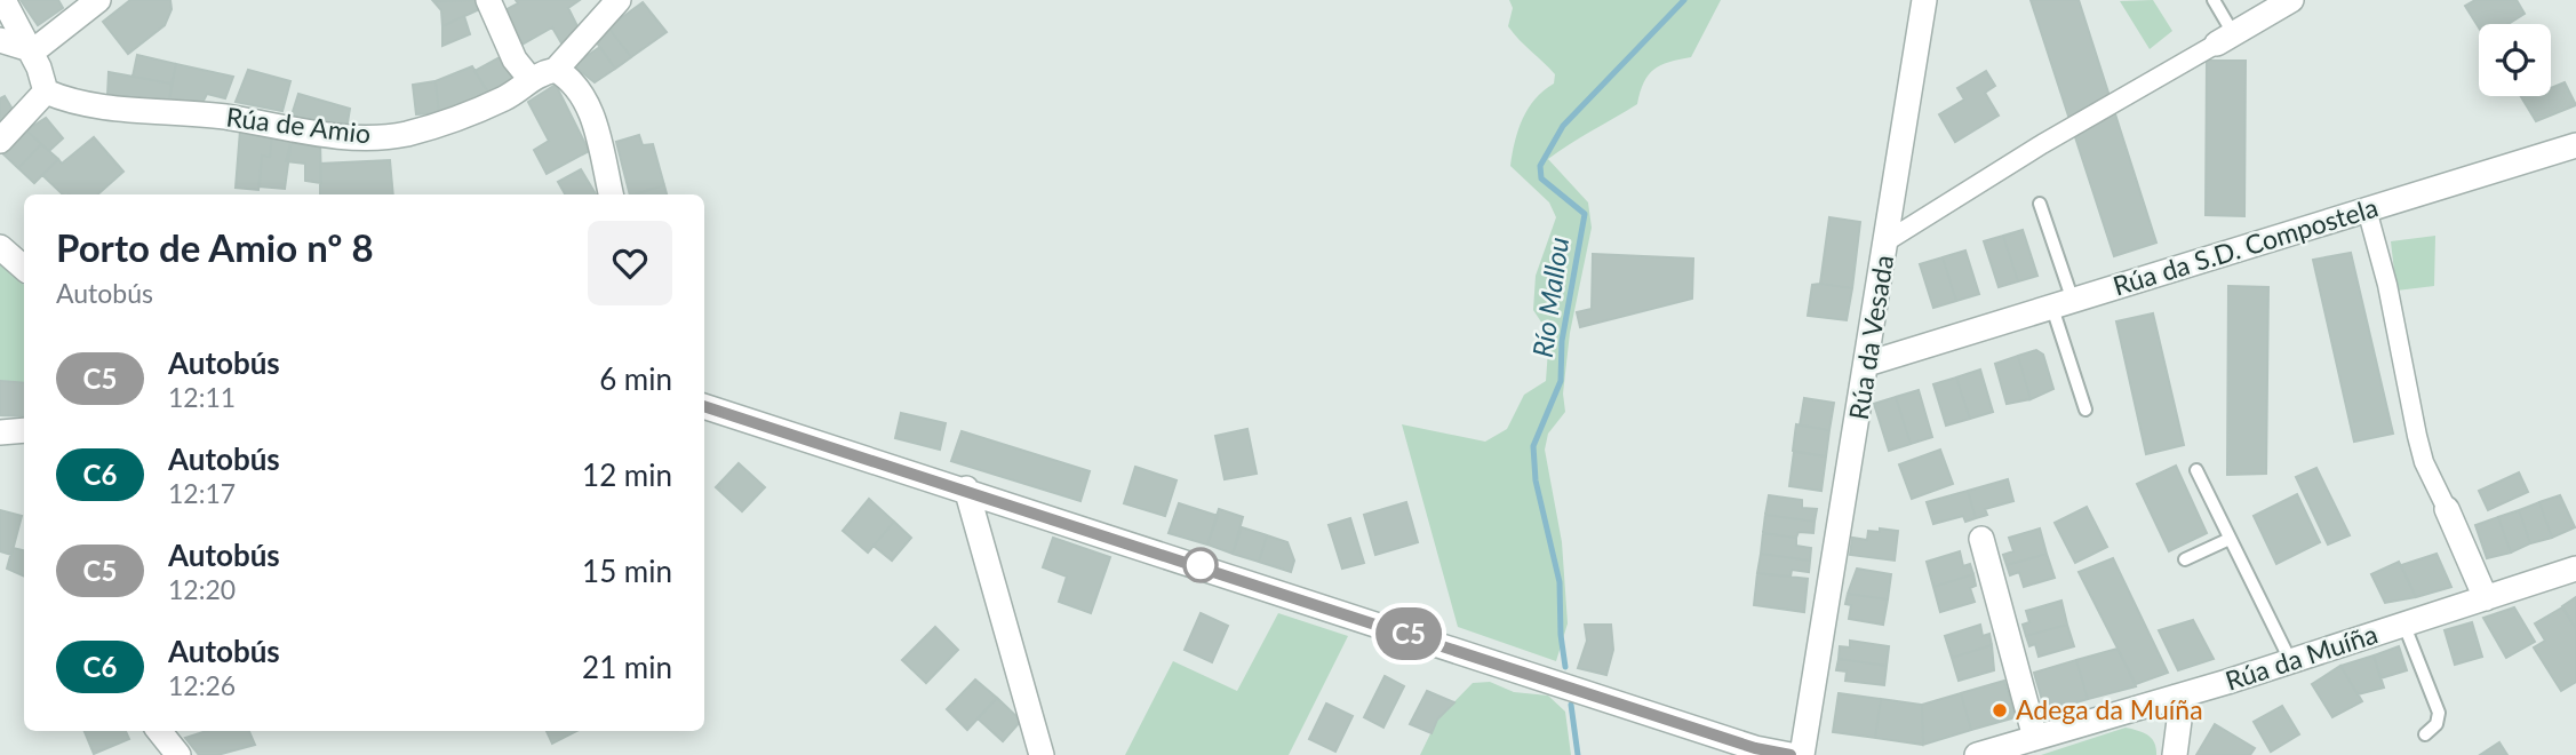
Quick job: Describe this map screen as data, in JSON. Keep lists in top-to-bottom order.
{
  "streets": {
    "street": [
      "Rúa de Amio",
      "Rúa da S.D. Compostela",
      "Rúa da Vesada",
      "Rúa da Muíña"
    ]
  },
  "crossings": [
    ["Rúa da S.D. Compostela", "Rúa da Vesada"]
  ],
  "water": ["Río Mallou"],
  "places": ["Adega da Muíña"],
  "lines": ["bus line C5"],
  "page": {
    "on_map": "C5",
    "heading": ["Porto de Amio nº 8", "Autobús"],
    "list": [
      {
        "mark": "C5",
        "name": "Autobús",
        "note": "12:11",
        "value": "6 min"
      },
      {
        "mark": "C6",
        "name": "Autobús",
        "note": "12:17",
        "value": "12 min"
      },
      {
        "mark": "C5",
        "name": "Autobús",
        "note": "12:20",
        "value": "15 min"
      },
      {
        "mark": "C6",
        "name": "Autobús",
        "note": "12:26",
        "value": "21 min"
      }
    ]
  }
}
